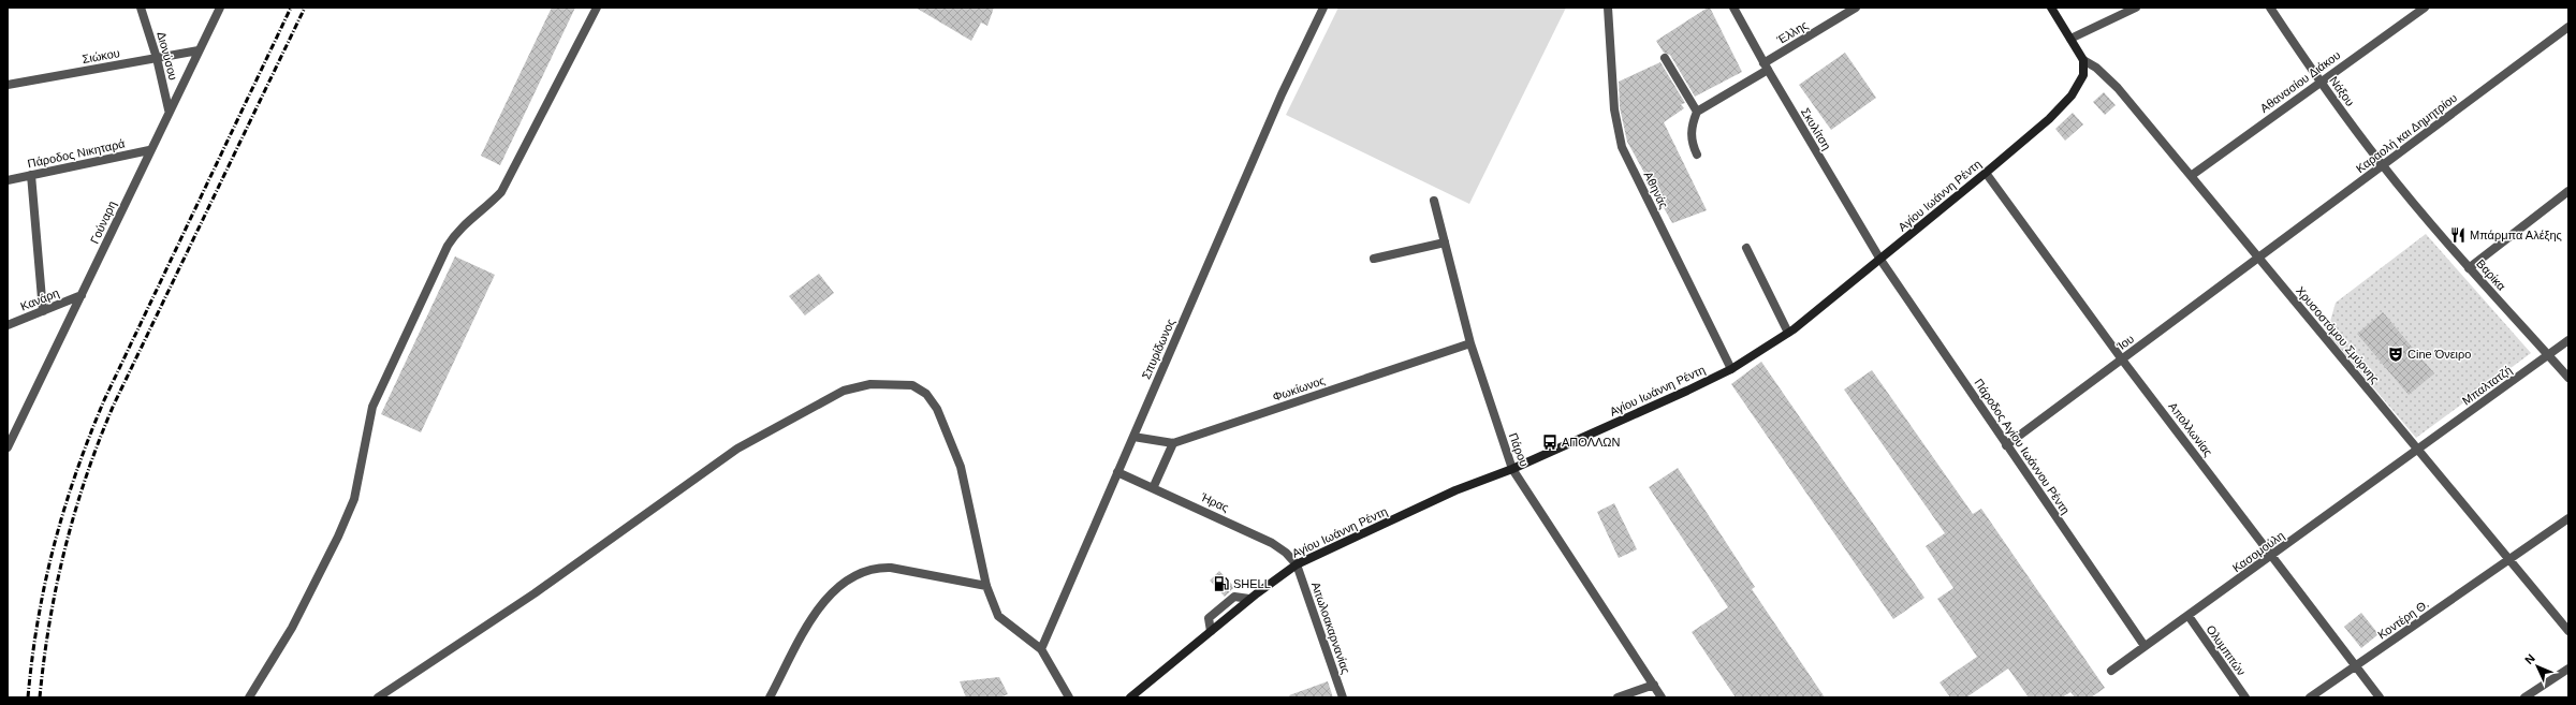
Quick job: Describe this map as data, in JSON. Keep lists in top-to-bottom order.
{
  "streets": {
    "street": [
      "Έλλης",
      "Σιώκου",
      "Διονύσου",
      "Αθανασίου Διάκου",
      "Νάξου",
      "Σκυλίτση",
      "Καραολή και Δημητρίου",
      "Πάροδος Νικηταρά",
      "Αθηνάς",
      "Αγίου Ιωάννη Ρέντη",
      "Γούναρη",
      "Βαρίκα",
      "Κανάρη",
      "Χρυσοστόμου Σμύρνης",
      "Ίου",
      "Σπυρίδωνος",
      "Μπαλτατζή",
      "Φωκίωνος",
      "Απολλωνίας",
      "Πάροδος Αγίου Ιωάννου Ρέντη",
      "Πάρου",
      "Ήρας",
      "Κασομούλη",
      "Κοντέρη Θ.",
      "Αιτωλοακαρνανίας",
      "Ολυμπιτών"
    ]
  },
  "crossings": [
    ["Έλλης", "Σκυλίτση"],
    ["Σιώκου", "Διονύσου"],
    ["Σιώκου", "Γούναρη"],
    ["Διονύσου", "Γούναρη"],
    ["Αθανασίου Διάκου", "Νάξου"],
    ["Αθανασίου Διάκου", "Χρυσοστόμου Σμύρνης"],
    ["Νάξου", "Καραολή και Δημητρίου"],
    ["Νάξου", "Βαρίκα"],
    ["Σκυλίτση", "Αγίου Ιωάννη Ρέντη"],
    ["Σκυλίτση", "Πάροδος Αγίου Ιωάννου Ρέντη"],
    ["Καραολή και Δημητρίου", "Βαρίκα"],
    ["Καραολή και Δημητρίου", "Χρυσοστόμου Σμύρνης"],
    ["Καραολή και Δημητρίου", "Ίου"],
    ["Πάροδος Νικηταρά", "Γούναρη"],
    ["Αθηνάς", "Αγίου Ιωάννη Ρέντη"],
    ["Αγίου Ιωάννη Ρέντη", "Χρυσοστόμου Σμύρνης"],
    ["Αγίου Ιωάννη Ρέντη", "Απολλωνίας"],
    ["Αγίου Ιωάννη Ρέντη", "Πάροδος Αγίου Ιωάννου Ρέντη"],
    ["Αγίου Ιωάννη Ρέντη", "Πάρου"],
    ["Αγίου Ιωάννη Ρέντη", "Ήρας"],
    ["Αγίου Ιωάννη Ρέντη", "Αιτωλοακαρνανίας"],
    ["Γούναρη", "Κανάρη"],
    ["Βαρίκα", "Μπαλτατζή"],
    ["Χρυσοστόμου Σμύρνης", "Ίου"],
    ["Χρυσοστόμου Σμύρνης", "Μπαλτατζή"],
    ["Χρυσοστόμου Σμύρνης", "Κασομούλη"],
    ["Χρυσοστόμου Σμύρνης", "Κοντέρη Θ."],
    ["Ίου", "Απολλωνίας"],
    ["Ίου", "Πάροδος Αγίου Ιωάννου Ρέντη"],
    ["Σπυρίδωνος", "Φωκίωνος"],
    ["Σπυρίδωνος", "Ήρας"],
    ["Μπαλτατζή", "Κασομούλη"],
    ["Φωκίωνος", "Πάρου"],
    ["Απολλωνίας", "Κασομούλη"],
    ["Απολλωνίας", "Κοντέρη Θ."],
    ["Πάροδος Αγίου Ιωάννου Ρέντη", "Κασομούλη"],
    ["Ήρας", "Αιτωλοακαρνανίας"],
    ["Κασομούλη", "Ολυμπιτών"]
  ],
  "places": {
    "restaurant": ["Μπάρμπα Αλέξης"],
    "theatre": ["Cine Όνειρο"],
    "bus stop": ["ΑΠΟΛΛΩΝ"],
    "fuel station": ["SHELL"]
  },
  "north": "top left"
}
